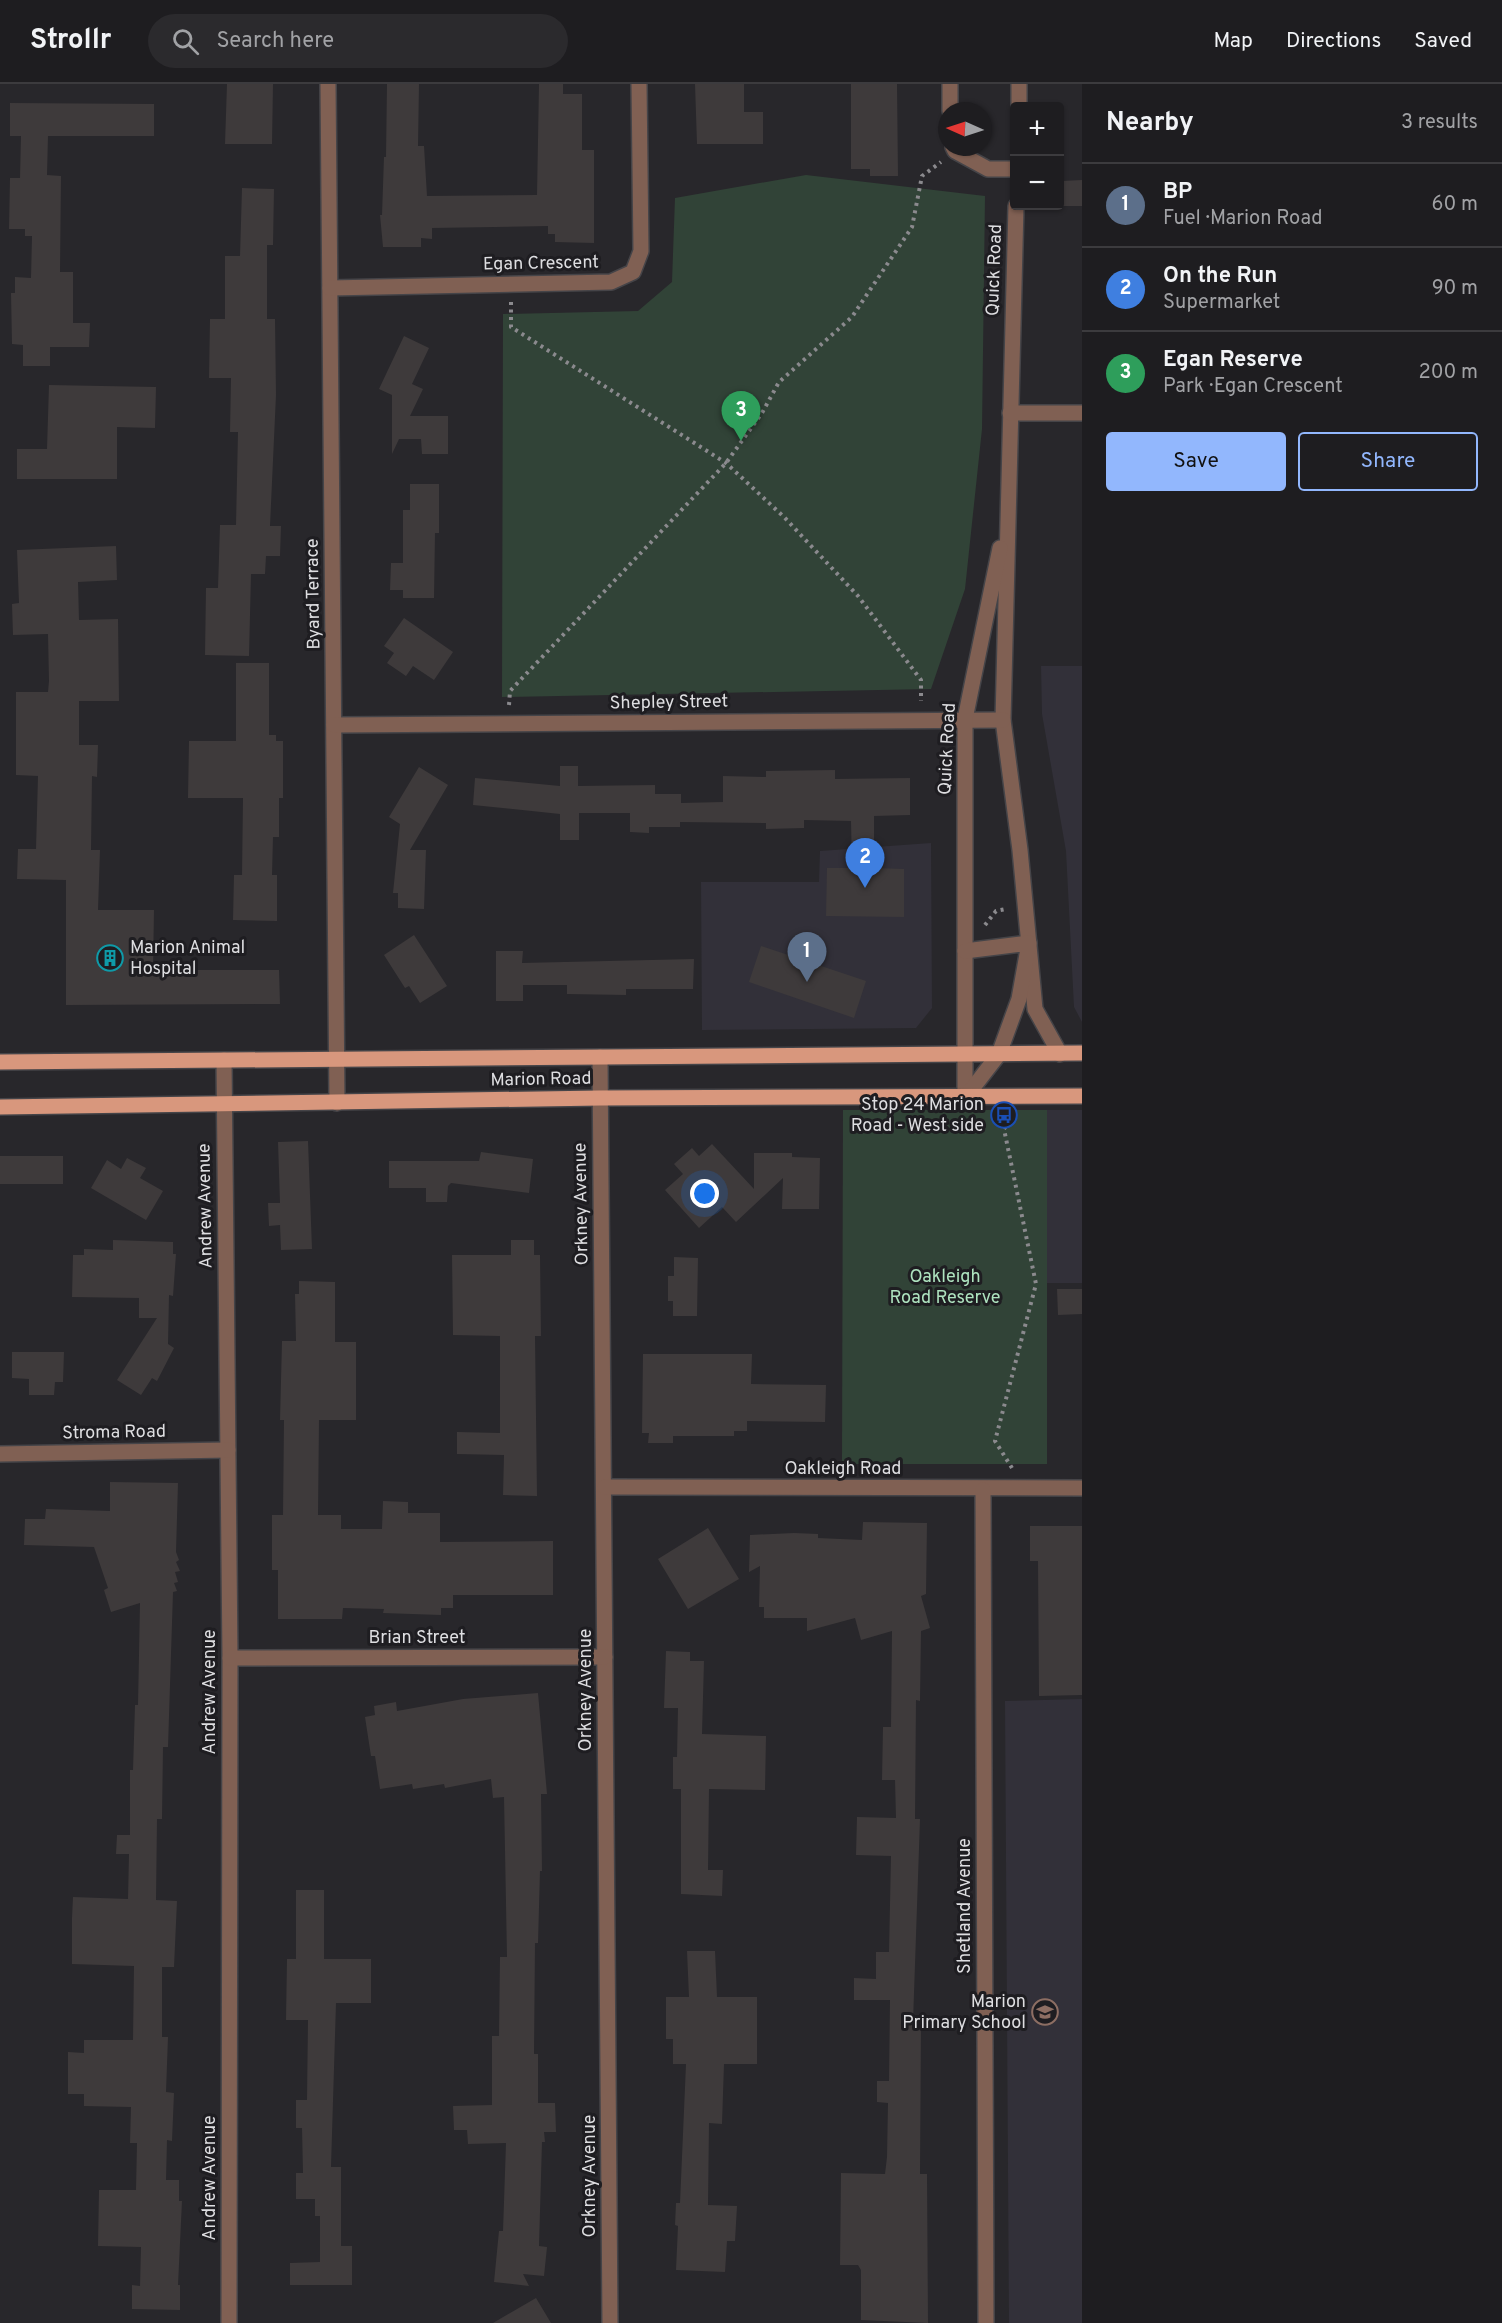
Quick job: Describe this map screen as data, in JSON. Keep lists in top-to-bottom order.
{
  "streets": {
    "main road": ["Marion Road"],
    "street": [
      "Egan Crescent",
      "Quick Road",
      "Byard Terrace",
      "Shepley Street",
      "Orkney Avenue",
      "Andrew Avenue",
      "Stroma Road",
      "Oakleigh Road",
      "Brian Street",
      "Shetland Avenue"
    ]
  },
  "crossings": [
    ["Egan Crescent", "Byard Terrace"],
    ["Quick Road", "Shepley Street"],
    ["Quick Road", "Marion Road"],
    ["Byard Terrace", "Shepley Street"],
    ["Byard Terrace", "Marion Road"],
    ["Marion Road", "Orkney Avenue"],
    ["Marion Road", "Andrew Avenue"],
    ["Orkney Avenue", "Oakleigh Road"],
    ["Orkney Avenue", "Brian Street"],
    ["Andrew Avenue", "Stroma Road"],
    ["Andrew Avenue", "Brian Street"],
    ["Oakleigh Road", "Shetland Avenue"]
  ],
  "parks": ["Oakleigh Road Reserve"],
  "places": {
    "building": ["Marion Animal Hospital"],
    "bus stop": ["Stop 24 Marion Road - West side"],
    "school or university": ["Marion Primary School"]
  },
  "north": "left",
  "page": {
    "header": "Strollr",
    "search": "Search here",
    "nav": ["Map", "Directions", "Saved"],
    "heading": ["Nearby", "3 results"],
    "map_buttons": ["+", "−"],
    "list": [
      {
        "mark": "1",
        "name": "BP",
        "note": "Fuel · Marion Road",
        "value": "60 m"
      },
      {
        "mark": "2",
        "name": "On the Run",
        "note": "Supermarket",
        "value": "90 m"
      },
      {
        "mark": "3",
        "name": "Egan Reserve",
        "note": "Park · Egan Crescent",
        "value": "200 m"
      }
    ],
    "pins": ["3", "2", "1"],
    "buttons": ["Save", "Share"]
  }
}
